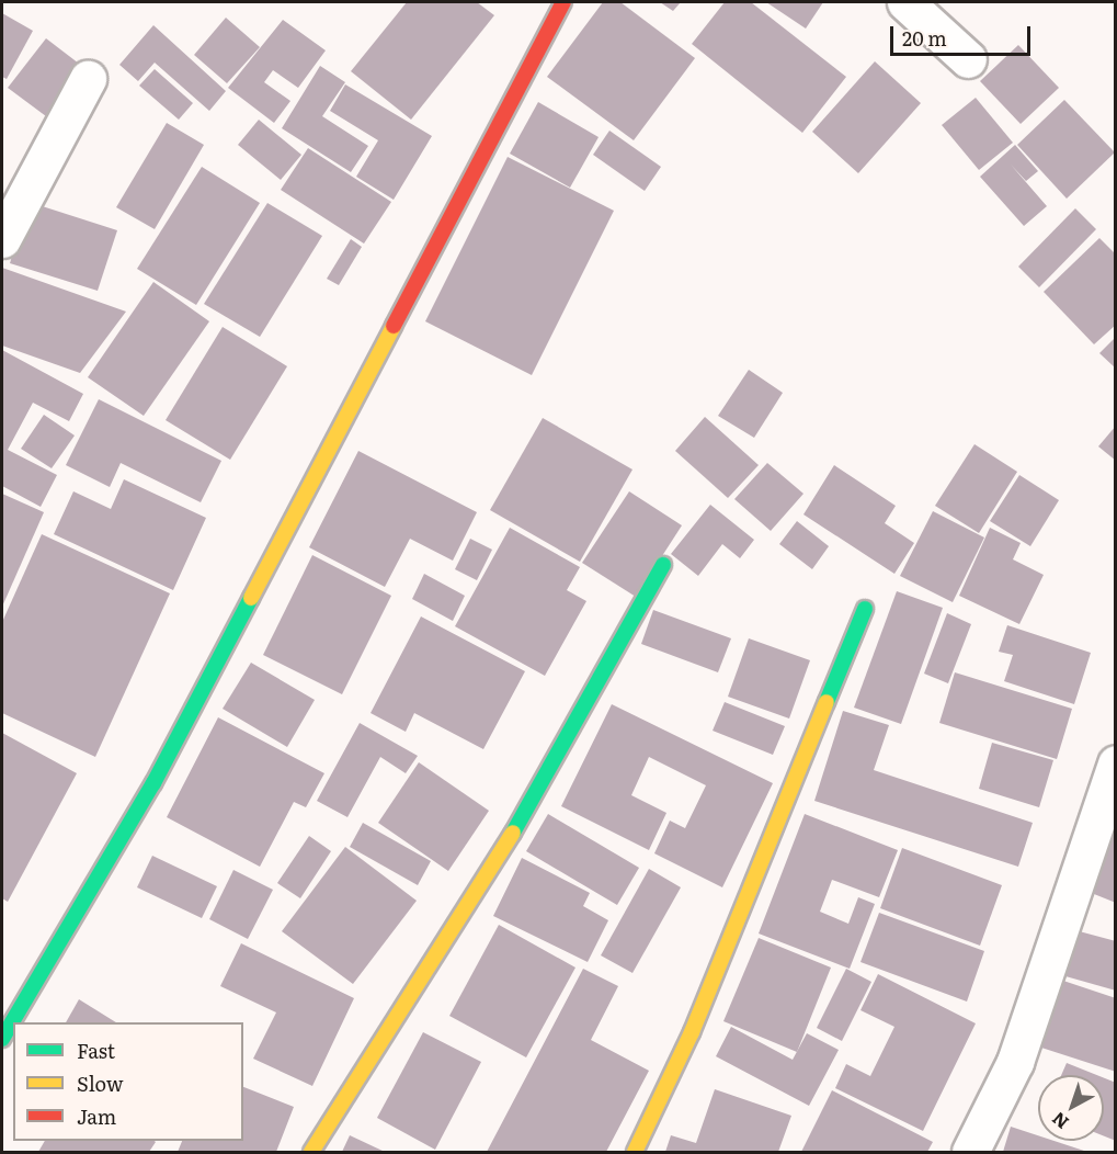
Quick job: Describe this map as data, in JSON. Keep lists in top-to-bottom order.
{
  "legend": ["Fast", "Slow", "Jam"],
  "scale_bar": "20 m",
  "north": "bottom left"
}
